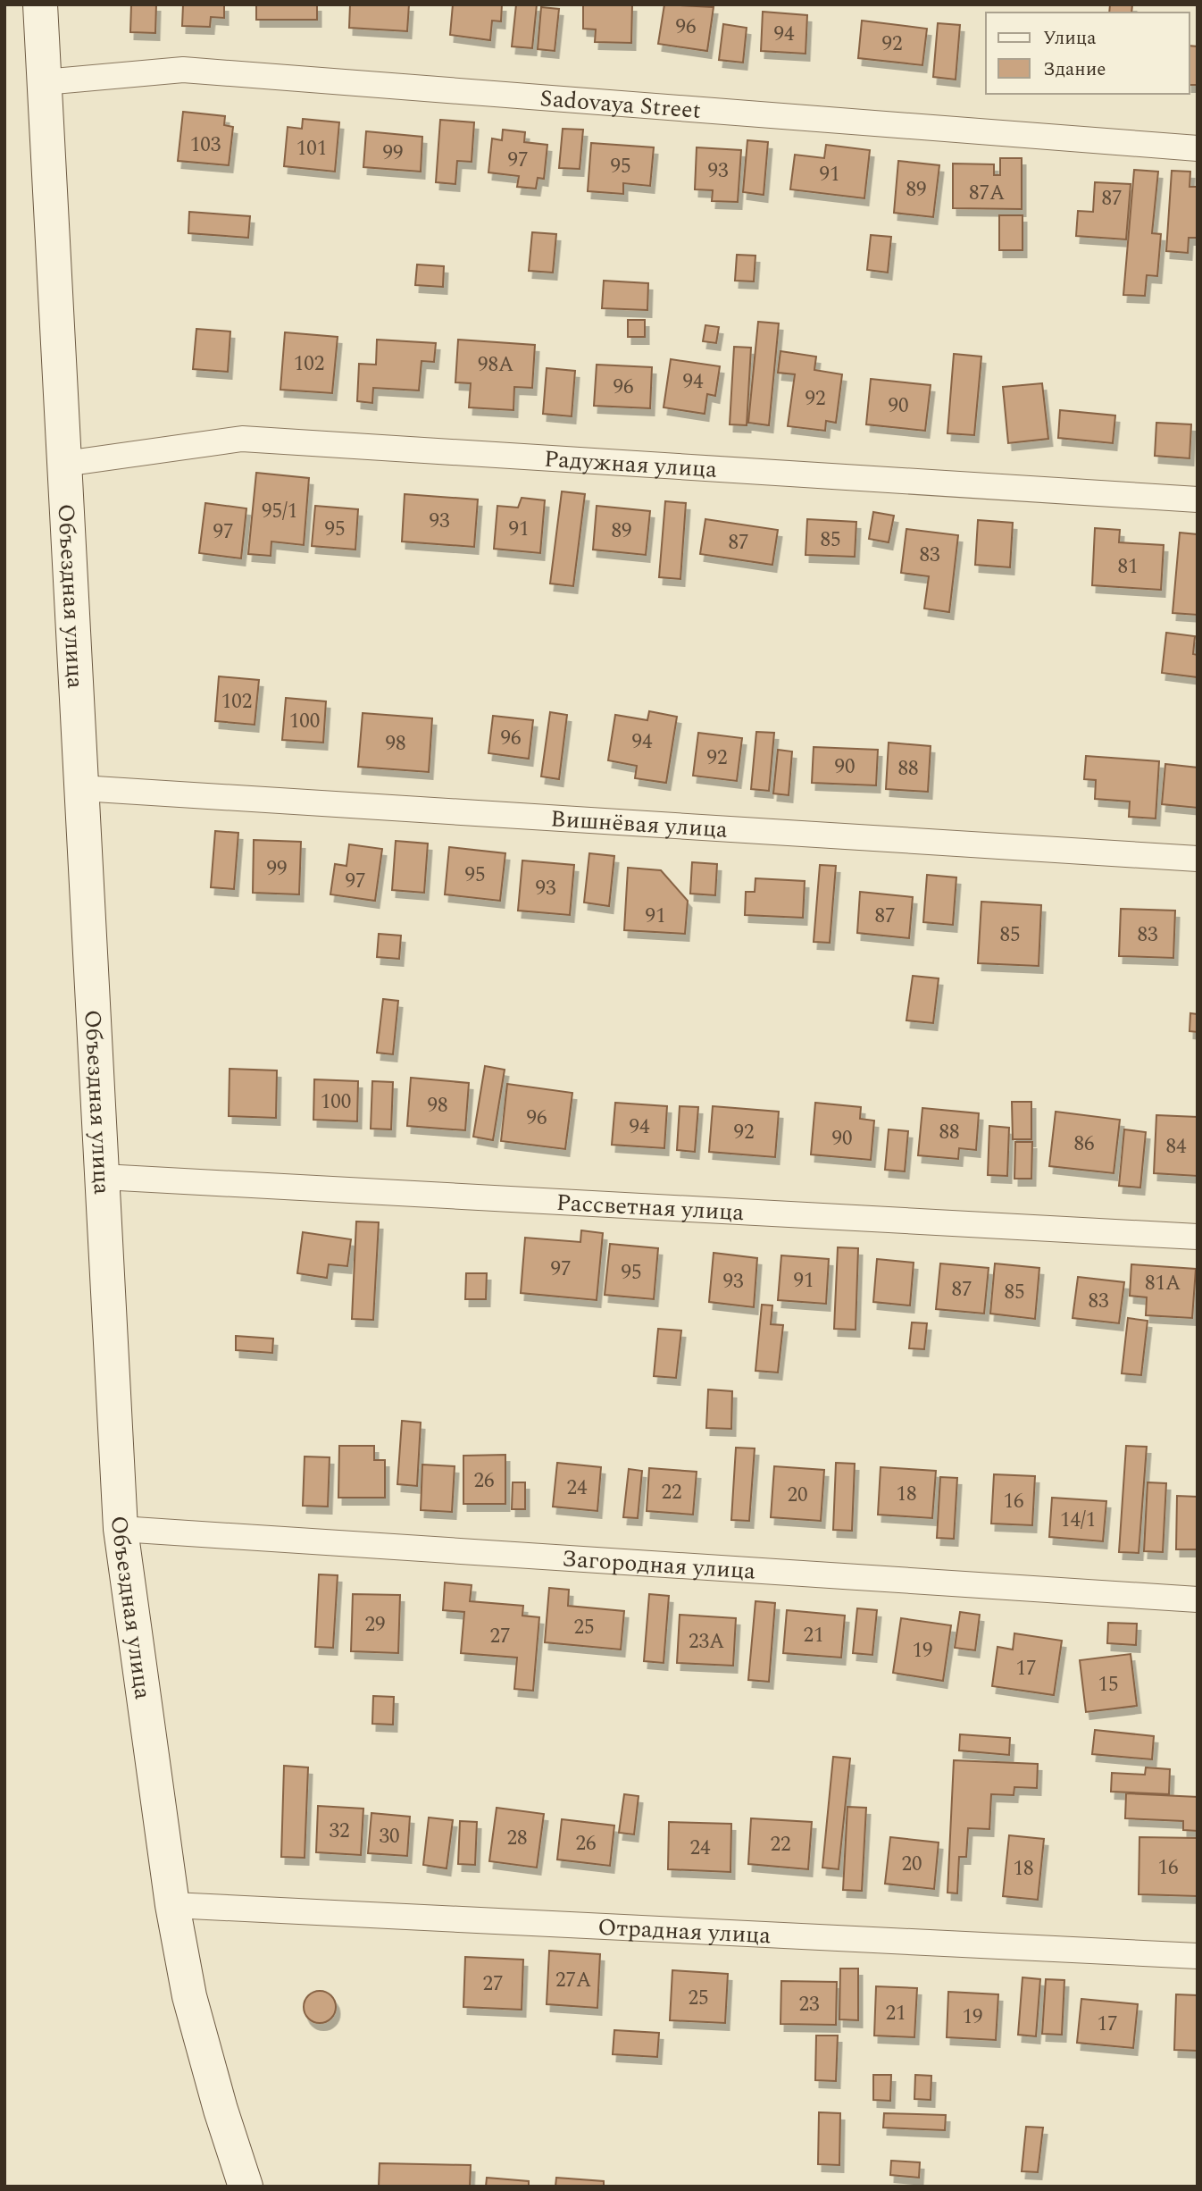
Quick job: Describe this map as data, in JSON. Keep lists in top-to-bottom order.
{
  "streets": {
    "main road": ["Объездная улица"],
    "street": [
      "Sadovaya Street",
      "Радужная улица",
      "Вишнёвая улица",
      "Рассветная улица",
      "Загородная улица",
      "Отрадная улица"
    ]
  },
  "crossings": [
    ["Sadovaya Street", "Объездная улица"],
    ["Радужная улица", "Объездная улица"],
    ["Объездная улица", "Вишнёвая улица"],
    ["Объездная улица", "Рассветная улица"],
    ["Объездная улица", "Загородная улица"],
    ["Объездная улица", "Отрадная улица"]
  ],
  "house_numbers": [
    "96",
    "94",
    "92",
    "103",
    "101",
    "99",
    "97",
    "95",
    "93",
    "91",
    "89",
    "87А",
    "87",
    "102",
    "98А",
    "94",
    "96",
    "92",
    "90",
    "95/1",
    "93",
    "95",
    "91",
    "89",
    "97",
    "85",
    "87",
    "83",
    "81",
    "102",
    "100",
    "96",
    "94",
    "98",
    "92",
    "90",
    "88",
    "99",
    "95",
    "97",
    "93",
    "91",
    "87",
    "85",
    "83",
    "100",
    "98",
    "96",
    "94",
    "92",
    "88",
    "90",
    "86",
    "84",
    "97",
    "95",
    "91",
    "93",
    "81А",
    "87",
    "85",
    "83",
    "26",
    "24",
    "22",
    "18",
    "20",
    "16",
    "14/1",
    "29",
    "25",
    "21",
    "27",
    "23А",
    "19",
    "17",
    "15",
    "32",
    "30",
    "28",
    "26",
    "22",
    "24",
    "20",
    "16",
    "18",
    "27А",
    "27",
    "25",
    "23",
    "21",
    "19",
    "17"
  ],
  "legend": ["Улица", "Здание"]
}
